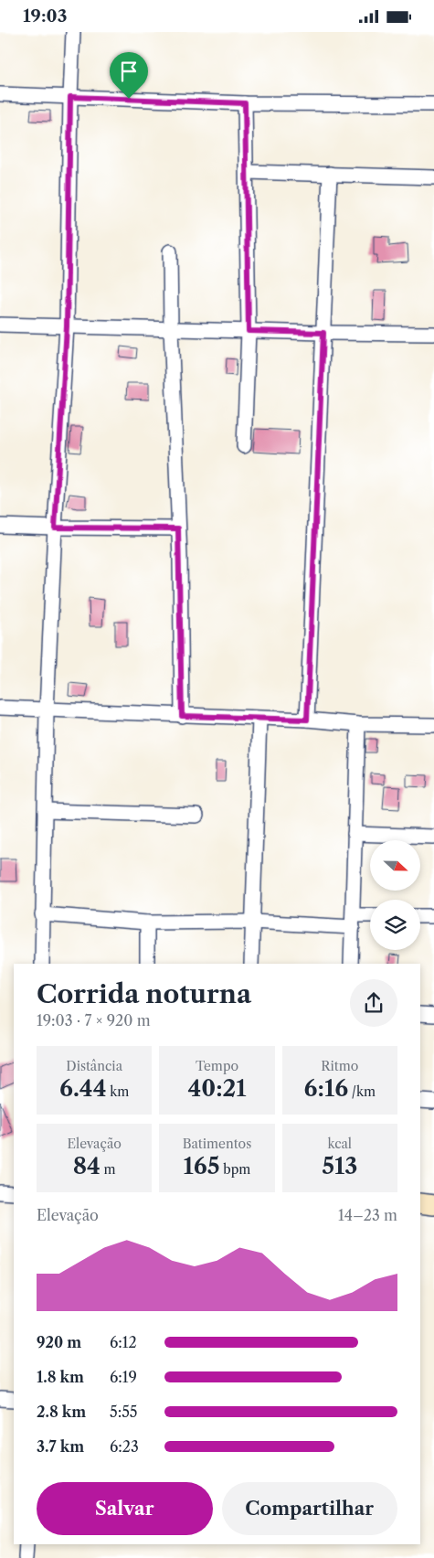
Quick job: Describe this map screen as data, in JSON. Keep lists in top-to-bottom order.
{
  "north": "right",
  "page": {
    "status": "19:03",
    "heading": ["Corrida noturna", "19:03 · 7 × 920 m"],
    "stats": [
      ["Distância", "6.44 km"],
      ["Tempo", "40:21"],
      ["Ritmo", "6:16 /km"],
      ["Elevação", "84 m"],
      ["Batimentos", "165 bpm"],
      ["kcal", "513"]
    ],
    "chart": ["Elevação", "14–23 m"],
    "list": [
      {
        "name": "920 m",
        "note": "6:12"
      },
      {
        "name": "1.8 km",
        "note": "6:19"
      },
      {
        "name": "2.8 km",
        "note": "5:55"
      },
      {
        "name": "3.7 km",
        "note": "6:23"
      }
    ],
    "buttons": ["Salvar", "Compartilhar"]
  }
}
